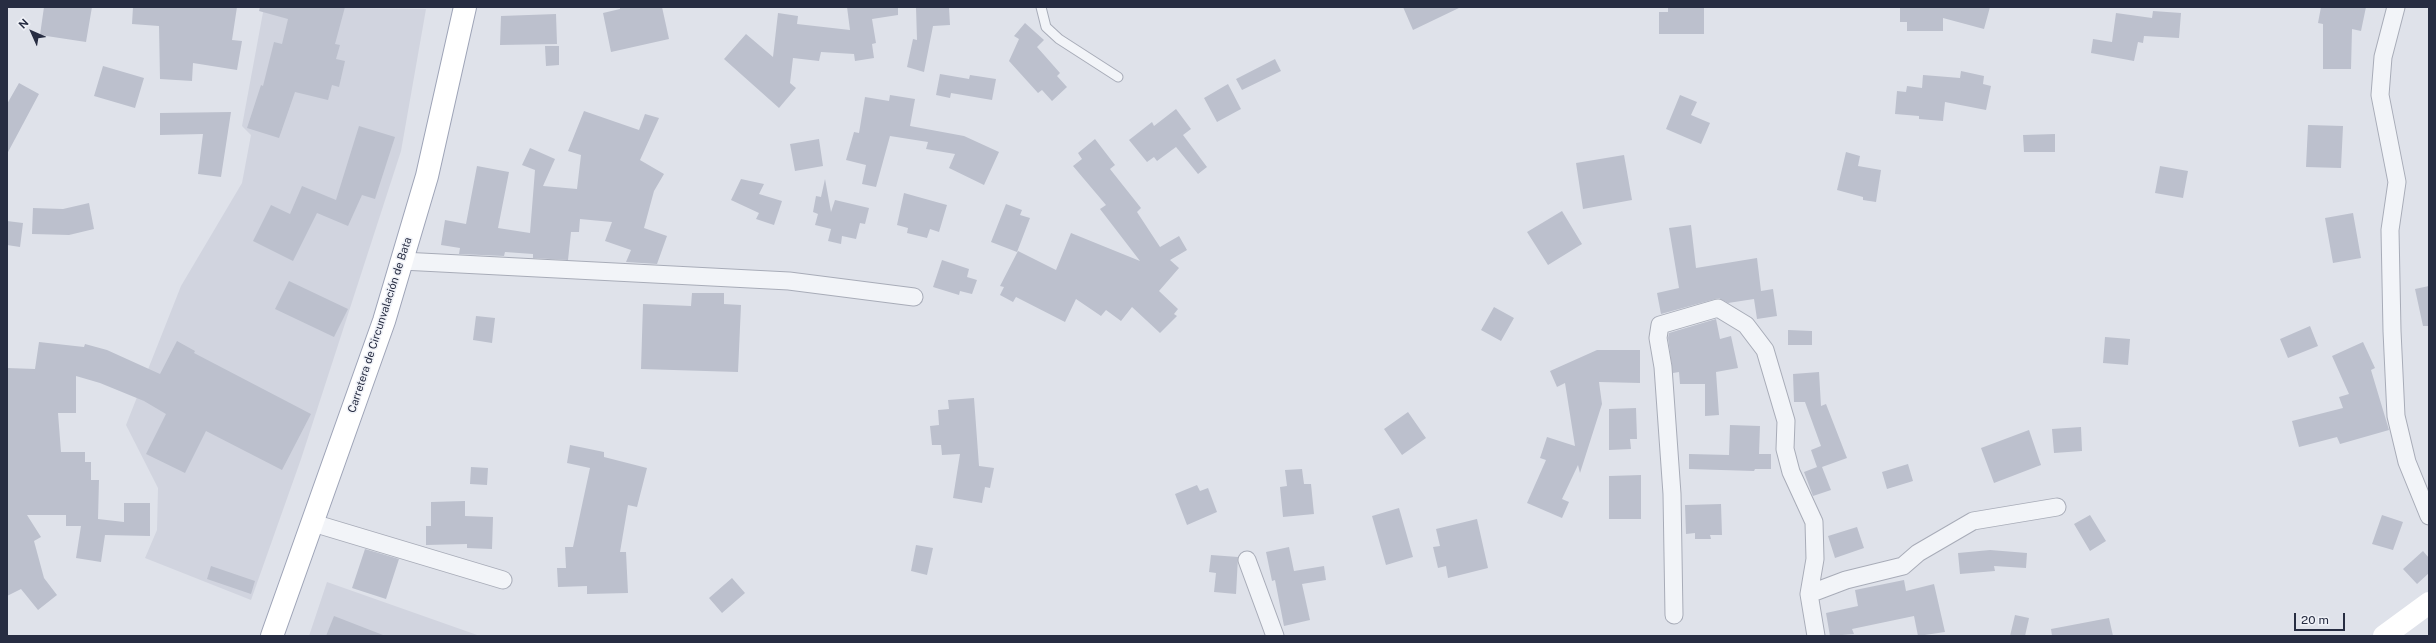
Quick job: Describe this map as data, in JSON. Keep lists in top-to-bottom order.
{
  "streets": {
    "main road": ["Carretera de Circunvalación de Bata"]
  },
  "scale_bar": "20 m",
  "north": "top left"
}
